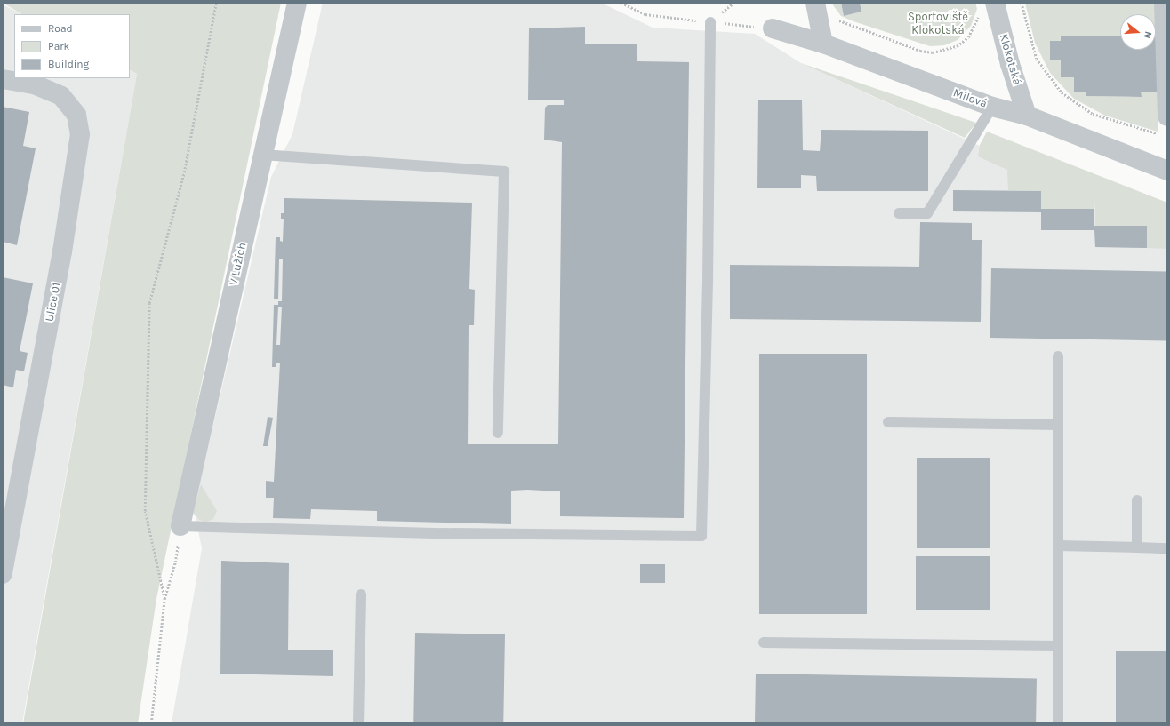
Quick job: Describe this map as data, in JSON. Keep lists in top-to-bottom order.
{
  "streets": {
    "street": [
      "Klokotská",
      "Mílová",
      "V Lužích",
      "Ulice 01"
    ]
  },
  "crossings": [
    ["Klokotská", "Mílová"]
  ],
  "parks": ["Sportoviště Klokotská"],
  "legend": ["Road", "Park", "Building"],
  "north": "right"
}
